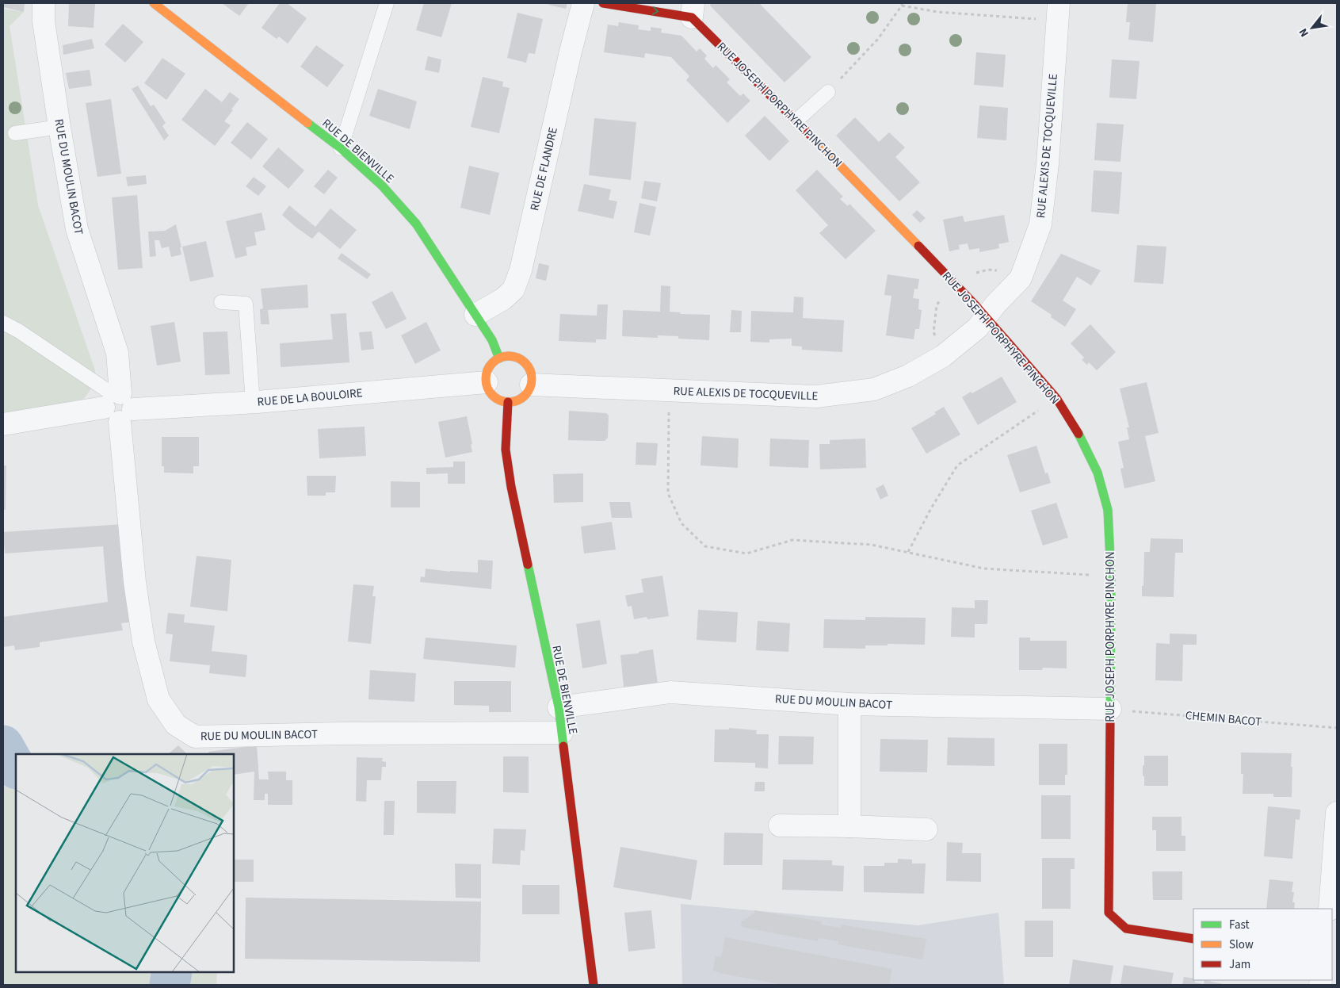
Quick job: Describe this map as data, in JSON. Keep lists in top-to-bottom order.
{
  "streets": {
    "street": [
      "RUE JOSEPH PORPHYRE PINCHON",
      "RUE ALEXIS DE TOCQUEVILLE",
      "RUE DE BIENVILLE",
      "RUE DE FLANDRE",
      "RUE DU MOULIN BACOT",
      "RUE DE LA BOULOIRE"
    ],
    "path": ["CHEMIN BACOT"]
  },
  "crossings": [
    ["RUE JOSEPH PORPHYRE PINCHON", "RUE ALEXIS DE TOCQUEVILLE"],
    ["RUE JOSEPH PORPHYRE PINCHON", "RUE DU MOULIN BACOT"],
    ["RUE JOSEPH PORPHYRE PINCHON", "CHEMIN BACOT"],
    ["RUE ALEXIS DE TOCQUEVILLE", "RUE DE BIENVILLE"],
    ["RUE ALEXIS DE TOCQUEVILLE", "RUE DE LA BOULOIRE"],
    ["RUE DE BIENVILLE", "RUE DE FLANDRE"],
    ["RUE DE BIENVILLE", "RUE DU MOULIN BACOT"],
    ["RUE DE BIENVILLE", "RUE DE LA BOULOIRE"],
    ["RUE DU MOULIN BACOT", "RUE DE LA BOULOIRE"],
    ["RUE DU MOULIN BACOT", "CHEMIN BACOT"]
  ],
  "legend": ["Fast", "Slow", "Jam"],
  "north": "bottom left"
}
